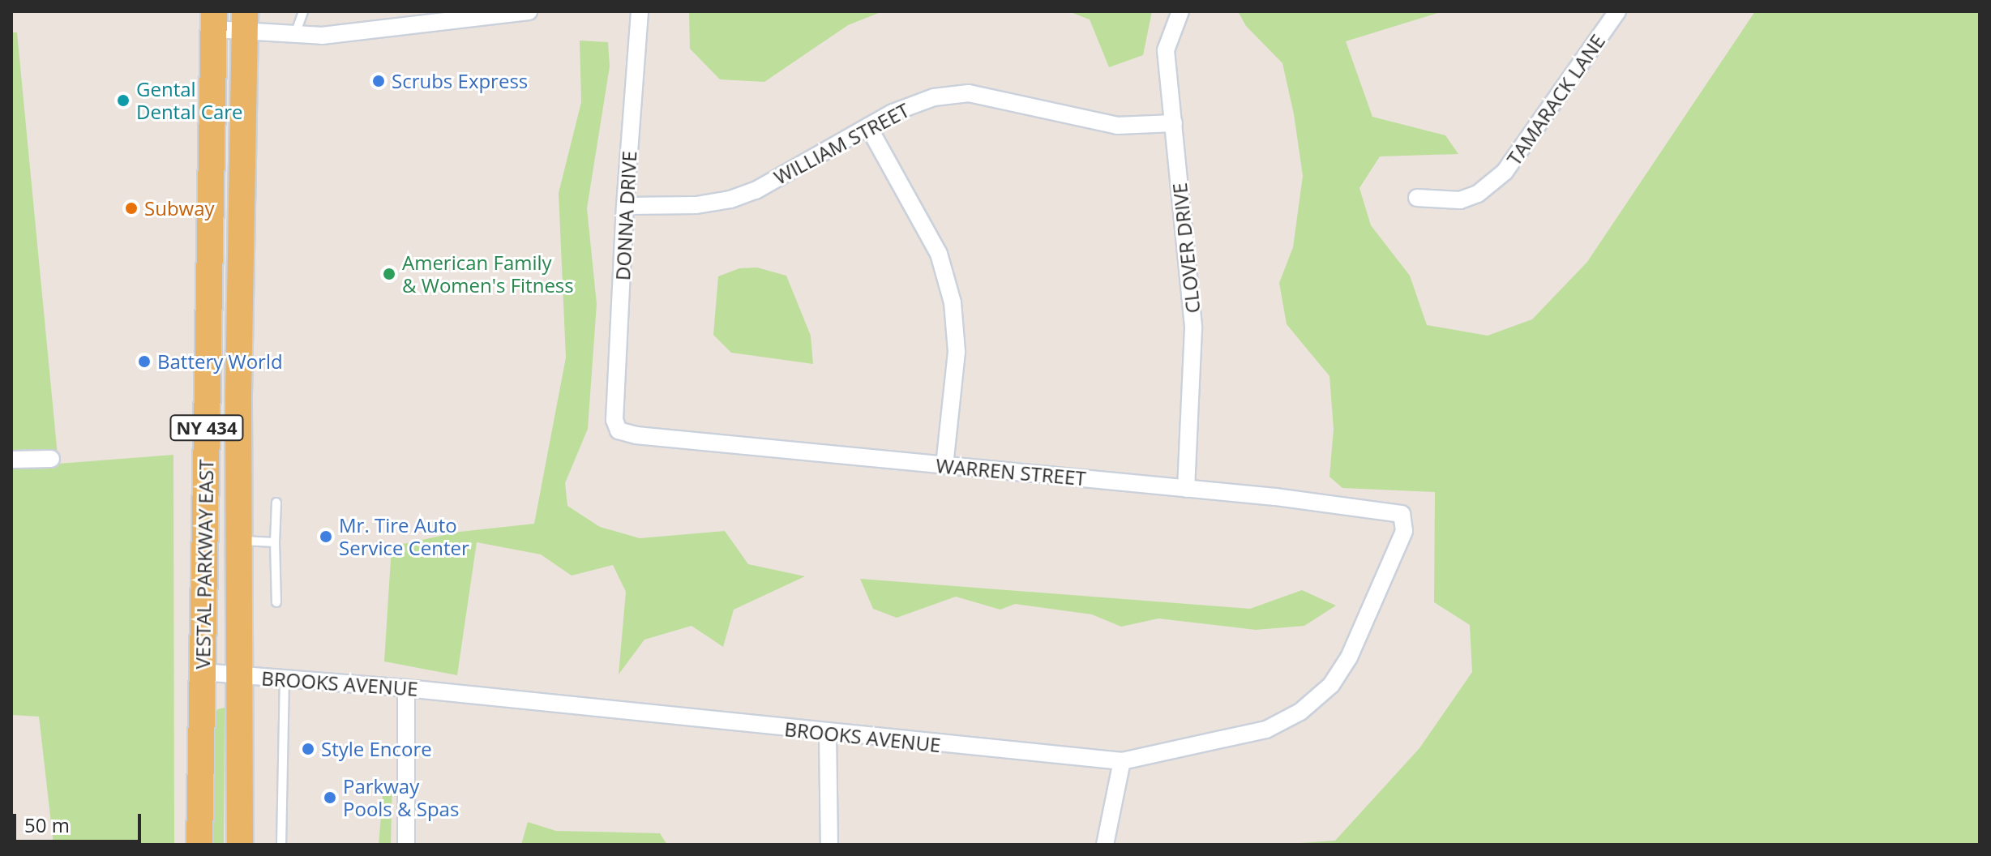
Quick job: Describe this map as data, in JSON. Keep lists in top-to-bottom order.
{
  "streets": {
    "main road": ["NY 434", "VESTAL PARKWAY EAST"],
    "street": [
      "TAMARACK LANE",
      "WILLIAM STREET",
      "DONNA DRIVE",
      "CLOVER DRIVE",
      "WARREN STREET",
      "BROOKS AVENUE"
    ]
  },
  "crossings": [
    ["WILLIAM STREET", "DONNA DRIVE"],
    ["WILLIAM STREET", "CLOVER DRIVE"],
    ["DONNA DRIVE", "WARREN STREET"],
    ["CLOVER DRIVE", "WARREN STREET"],
    ["WARREN STREET", "BROOKS AVENUE"],
    ["VESTAL PARKWAY EAST", "BROOKS AVENUE"]
  ],
  "places": [
    "Scrubs Express",
    "Gental Dental Care",
    "Subway",
    "American Family & Women's Fitness",
    "Battery World",
    "Mr. Tire Auto Service Center",
    "Style Encore",
    "Parkway Pools & Spas"
  ],
  "scale_bar": "50 m"
}
